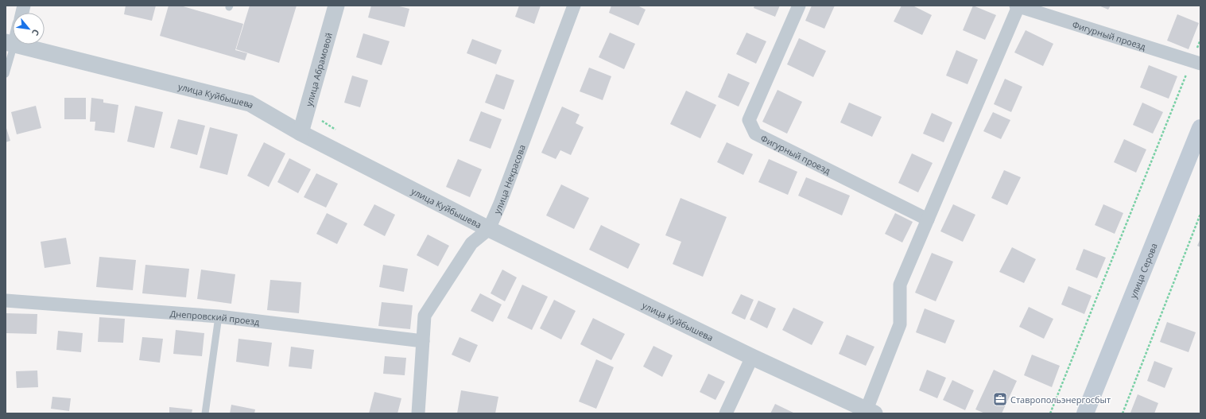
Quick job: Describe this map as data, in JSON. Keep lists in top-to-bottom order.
{
  "streets": {
    "main road": ["улица Серова"],
    "street": [
      "Фигурный проезд",
      "улица Абрамовой",
      "улица Куйбышева",
      "улица Некрасова",
      "Днепровский проезд"
    ]
  },
  "crossings": [
    ["Фигурный проезд", "улица Куйбышева"],
    ["улица Абрамовой", "улица Куйбышева"],
    ["улица Куйбышева", "улица Некрасова"],
    ["улица Некрасова", "Днепровский проезд"]
  ],
  "places": {
    "office": ["Ставропольэнергосбыт"]
  },
  "north": "bottom right"
}
